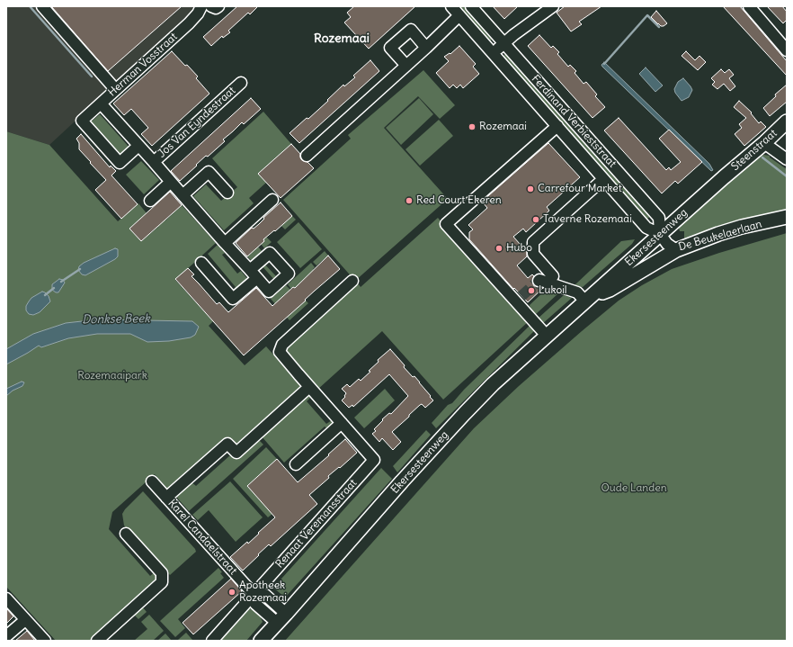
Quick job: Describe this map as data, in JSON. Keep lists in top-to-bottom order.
{
  "streets": {
    "main road": ["Steenstraat", "De Beukelaerlaan", "Ekersesteenweg"],
    "street": [
      "Herman Vosstraat",
      "Ferdinand Verbieststraat",
      "Jos Van Eyndestraat",
      "Renaat Veremansstraat",
      "Karel Candaelstraat"
    ]
  },
  "crossings": [
    ["Ferdinand Verbieststraat", "De Beukelaerlaan"],
    ["Ferdinand Verbieststraat", "Ekersesteenweg"],
    ["Steenstraat", "Ekersesteenweg"],
    ["De Beukelaerlaan", "Ekersesteenweg"],
    ["Renaat Veremansstraat", "Karel Candaelstraat"]
  ],
  "districts": ["Rozemaai"],
  "water": ["Donkse Beek"],
  "parks": ["Rozemaaipark", "Oude Landen"],
  "places": [
    "Rozemaai",
    "Carrefour Market",
    "Red Court Ekeren",
    "Taverne Rozemaai",
    "Hubo",
    "Lukoil",
    "Apotheek Rozemaai"
  ]
}
